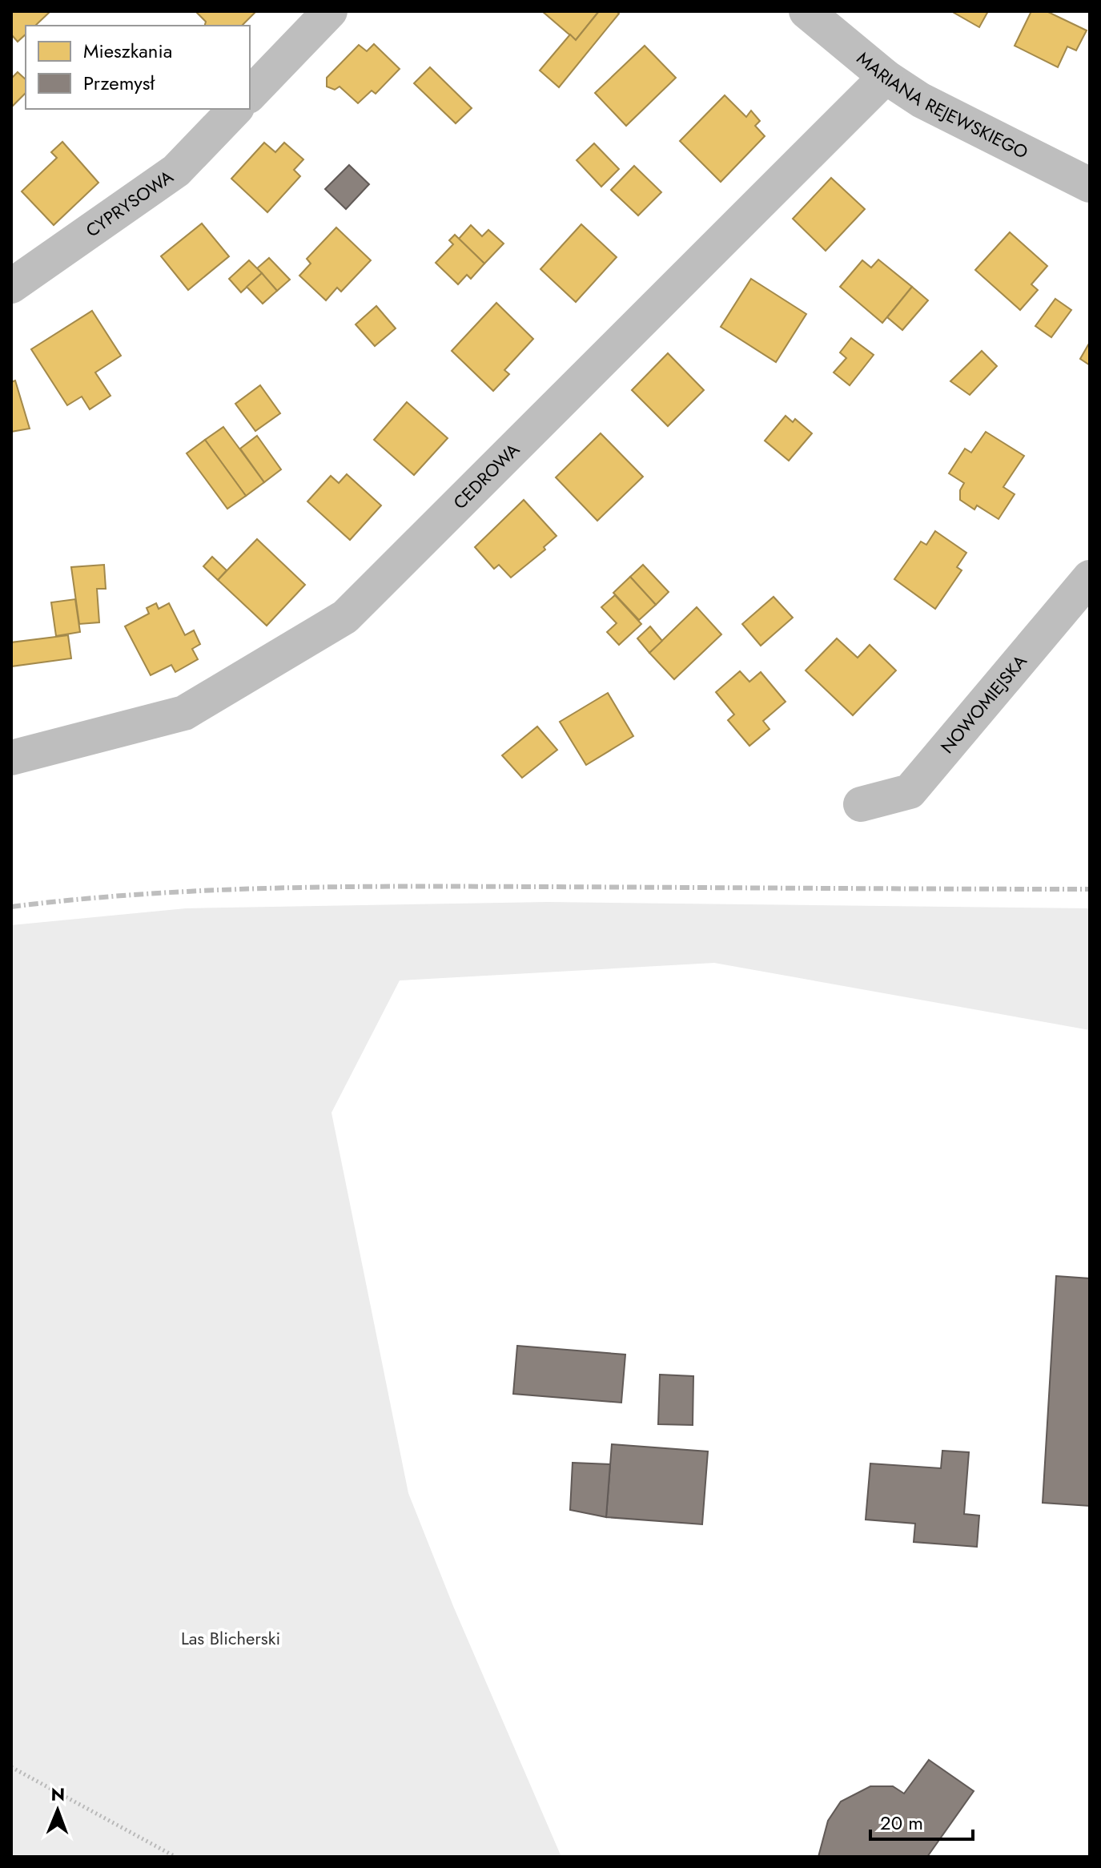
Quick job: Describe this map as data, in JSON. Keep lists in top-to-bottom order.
{
  "streets": {
    "street": [
      "MARIANA REJEWSKIEGO",
      "CYPRYSOWA",
      "CEDROWA",
      "NOWOMIEJSKA"
    ]
  },
  "crossings": [
    ["MARIANA REJEWSKIEGO", "CEDROWA"]
  ],
  "parks": ["Las Blicherski"],
  "legend": ["Mieszkania", "Przemysł"],
  "scale_bar": "20 m",
  "north": "top"
}
